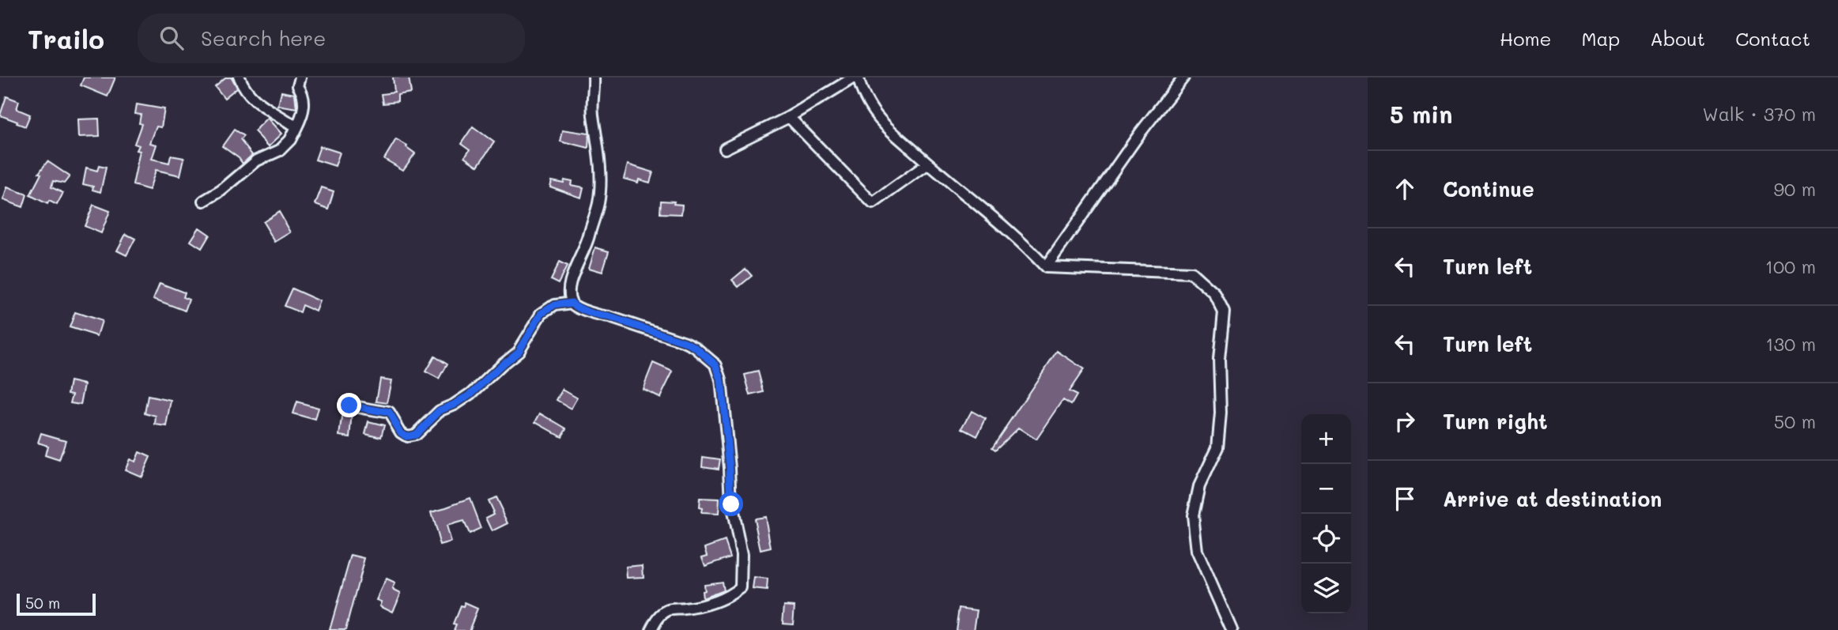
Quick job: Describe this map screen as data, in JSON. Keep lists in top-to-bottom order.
{
  "scale_bar": "50 m",
  "page": {
    "header": "Trailo",
    "search": "Search here",
    "nav": [
      "Home",
      "Map",
      "About",
      "Contact"
    ],
    "heading": ["5 min", "Walk · 370 m"],
    "list": [
      ["Continue", "90 m"],
      ["Turn left", "100 m"],
      ["Turn left", "130 m"],
      ["Turn right", "50 m"],
      "Arrive at destination"
    ],
    "map_buttons": ["+", "−"],
    "scale": "50 m"
  }
}
